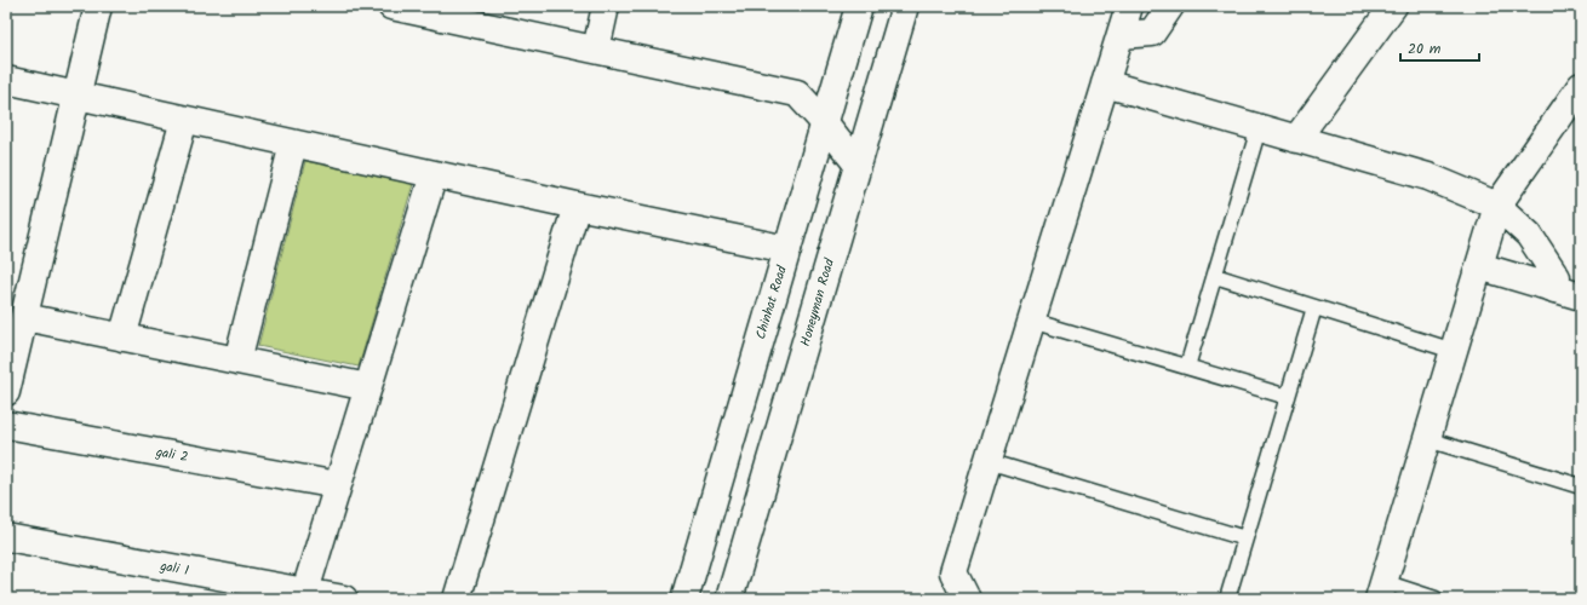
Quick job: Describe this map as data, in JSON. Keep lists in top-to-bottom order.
{
  "streets": {
    "street": [
      "Chinhat Road",
      "Honeyman Road",
      "gali 2",
      "gali 1"
    ]
  },
  "scale_bar": "20 m"
}
